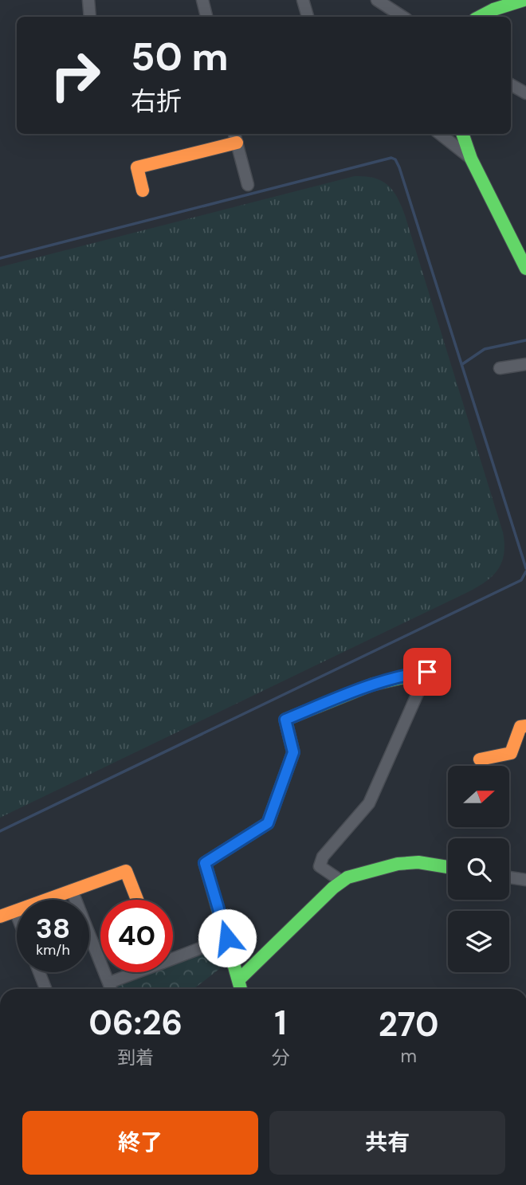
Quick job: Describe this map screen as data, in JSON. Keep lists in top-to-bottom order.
{
  "north": "right",
  "page": {
    "turn": ["50 m", "右折"],
    "speed": "38 km/h",
    "limit": "40",
    "eta": [
      "06:26",
      "到着",
      "1",
      "分",
      "270",
      "m"
    ],
    "buttons": ["終了", "共有"]
  }
}
